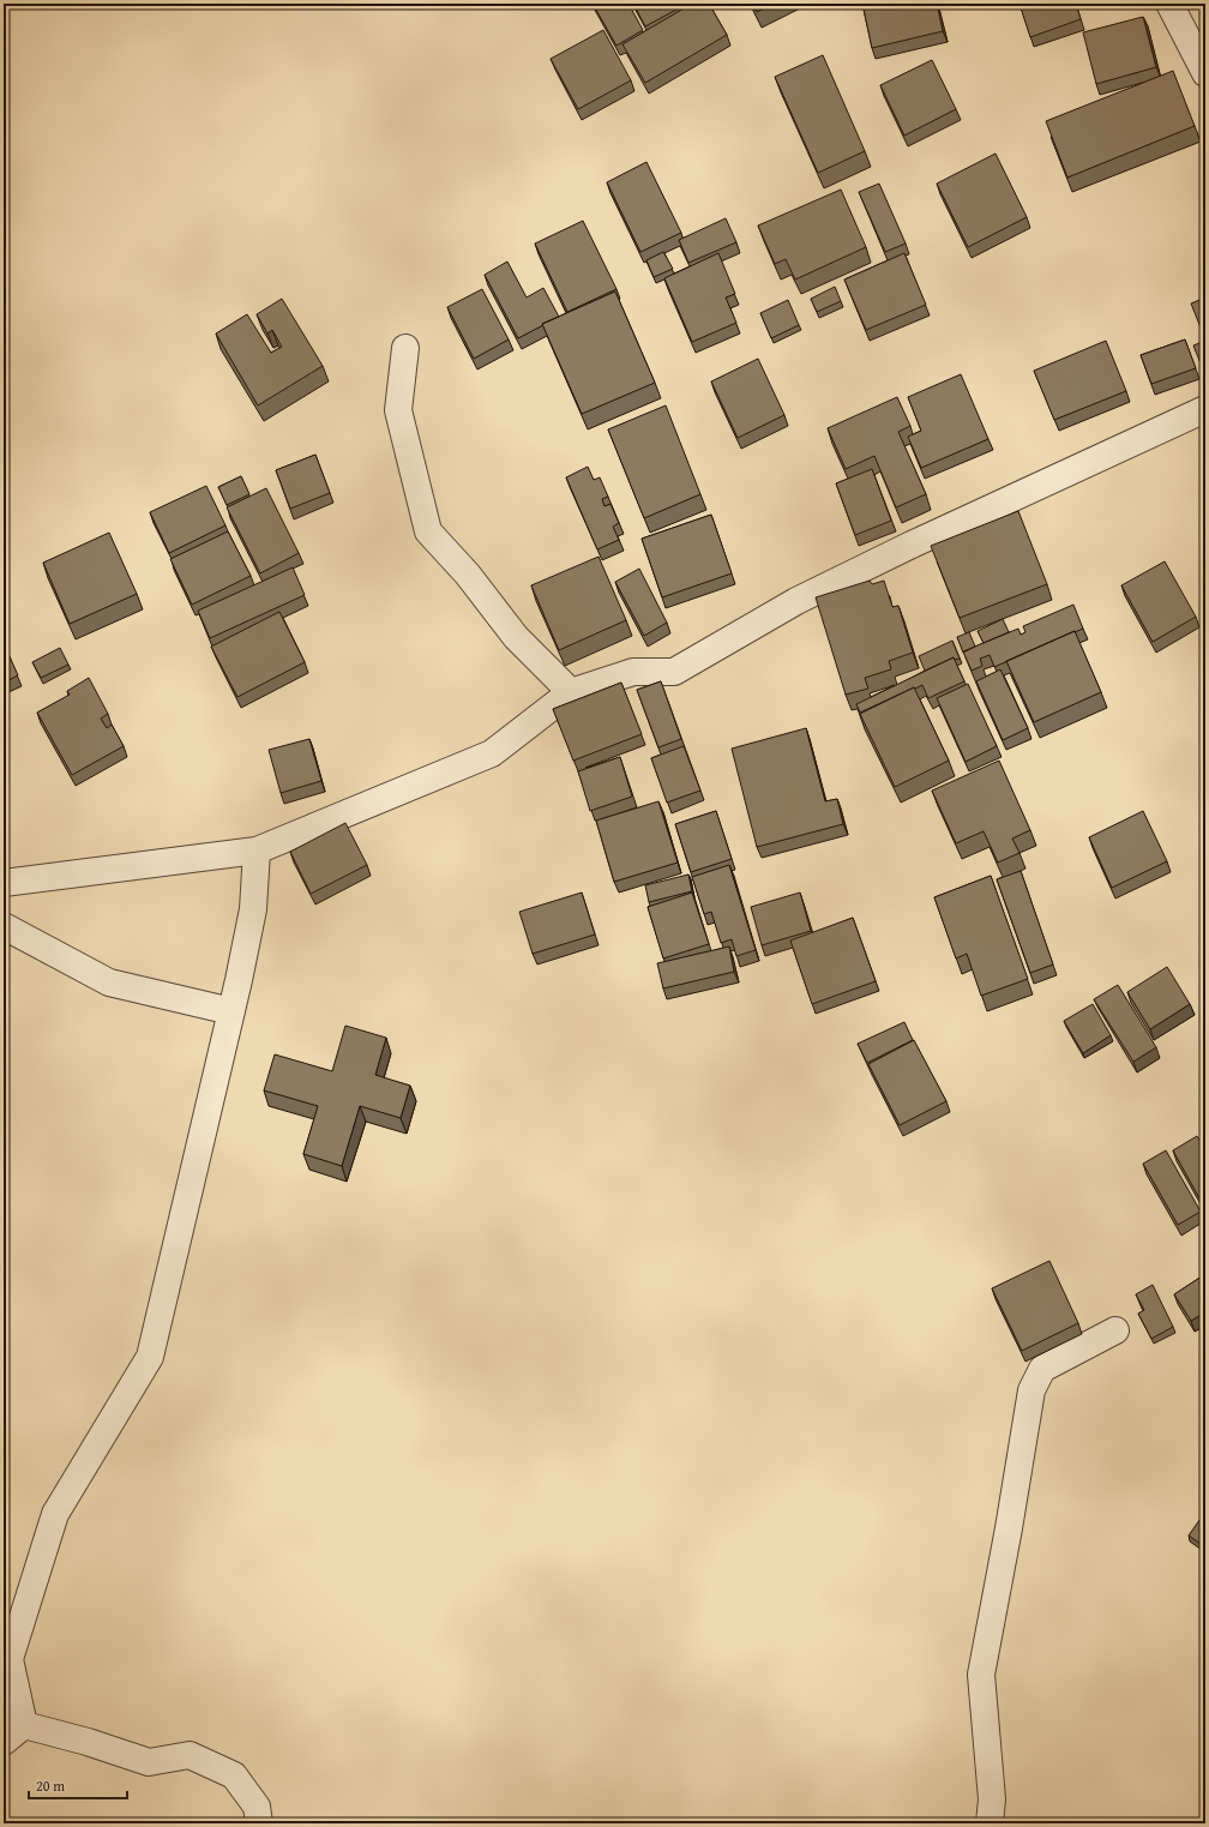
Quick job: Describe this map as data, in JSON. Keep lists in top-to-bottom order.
{
  "scale_bar": "20 m"
}
